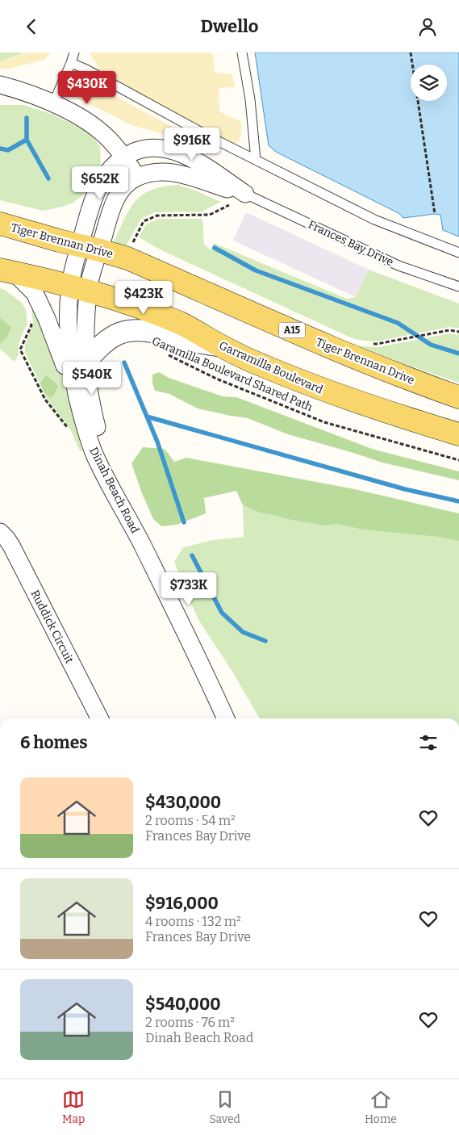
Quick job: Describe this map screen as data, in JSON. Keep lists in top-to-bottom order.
{
  "streets": {
    "main road": ["Tiger Brennan Drive", "A15", "Garramilla Boulevard"],
    "street": ["Frances Bay Drive", "Dinah Beach Road", "Ruddick Circuit"],
    "path": ["Garamilla Boulevard Shared Path"]
  },
  "crossings": [
    ["Tiger Brennan Drive", "Dinah Beach Road"],
    ["Frances Bay Drive", "Dinah Beach Road"],
    ["Garramilla Boulevard", "Dinah Beach Road"]
  ],
  "page": {
    "header": "Dwello",
    "price": [
      "$430K",
      "$916K",
      "$652K",
      "$423K",
      "$540K",
      "$733K"
    ],
    "heading": "6 homes",
    "list": [
      {
        "name": "$430,000",
        "note": "2 rooms · 54 m² · Frances Bay Drive"
      },
      {
        "name": "$916,000",
        "note": "4 rooms · 132 m² · Frances Bay Drive"
      },
      {
        "name": "$540,000",
        "note": "2 rooms · 76 m² · Dinah Beach Road"
      }
    ],
    "tabs": ["Map", "Saved", "Home"]
  }
}
